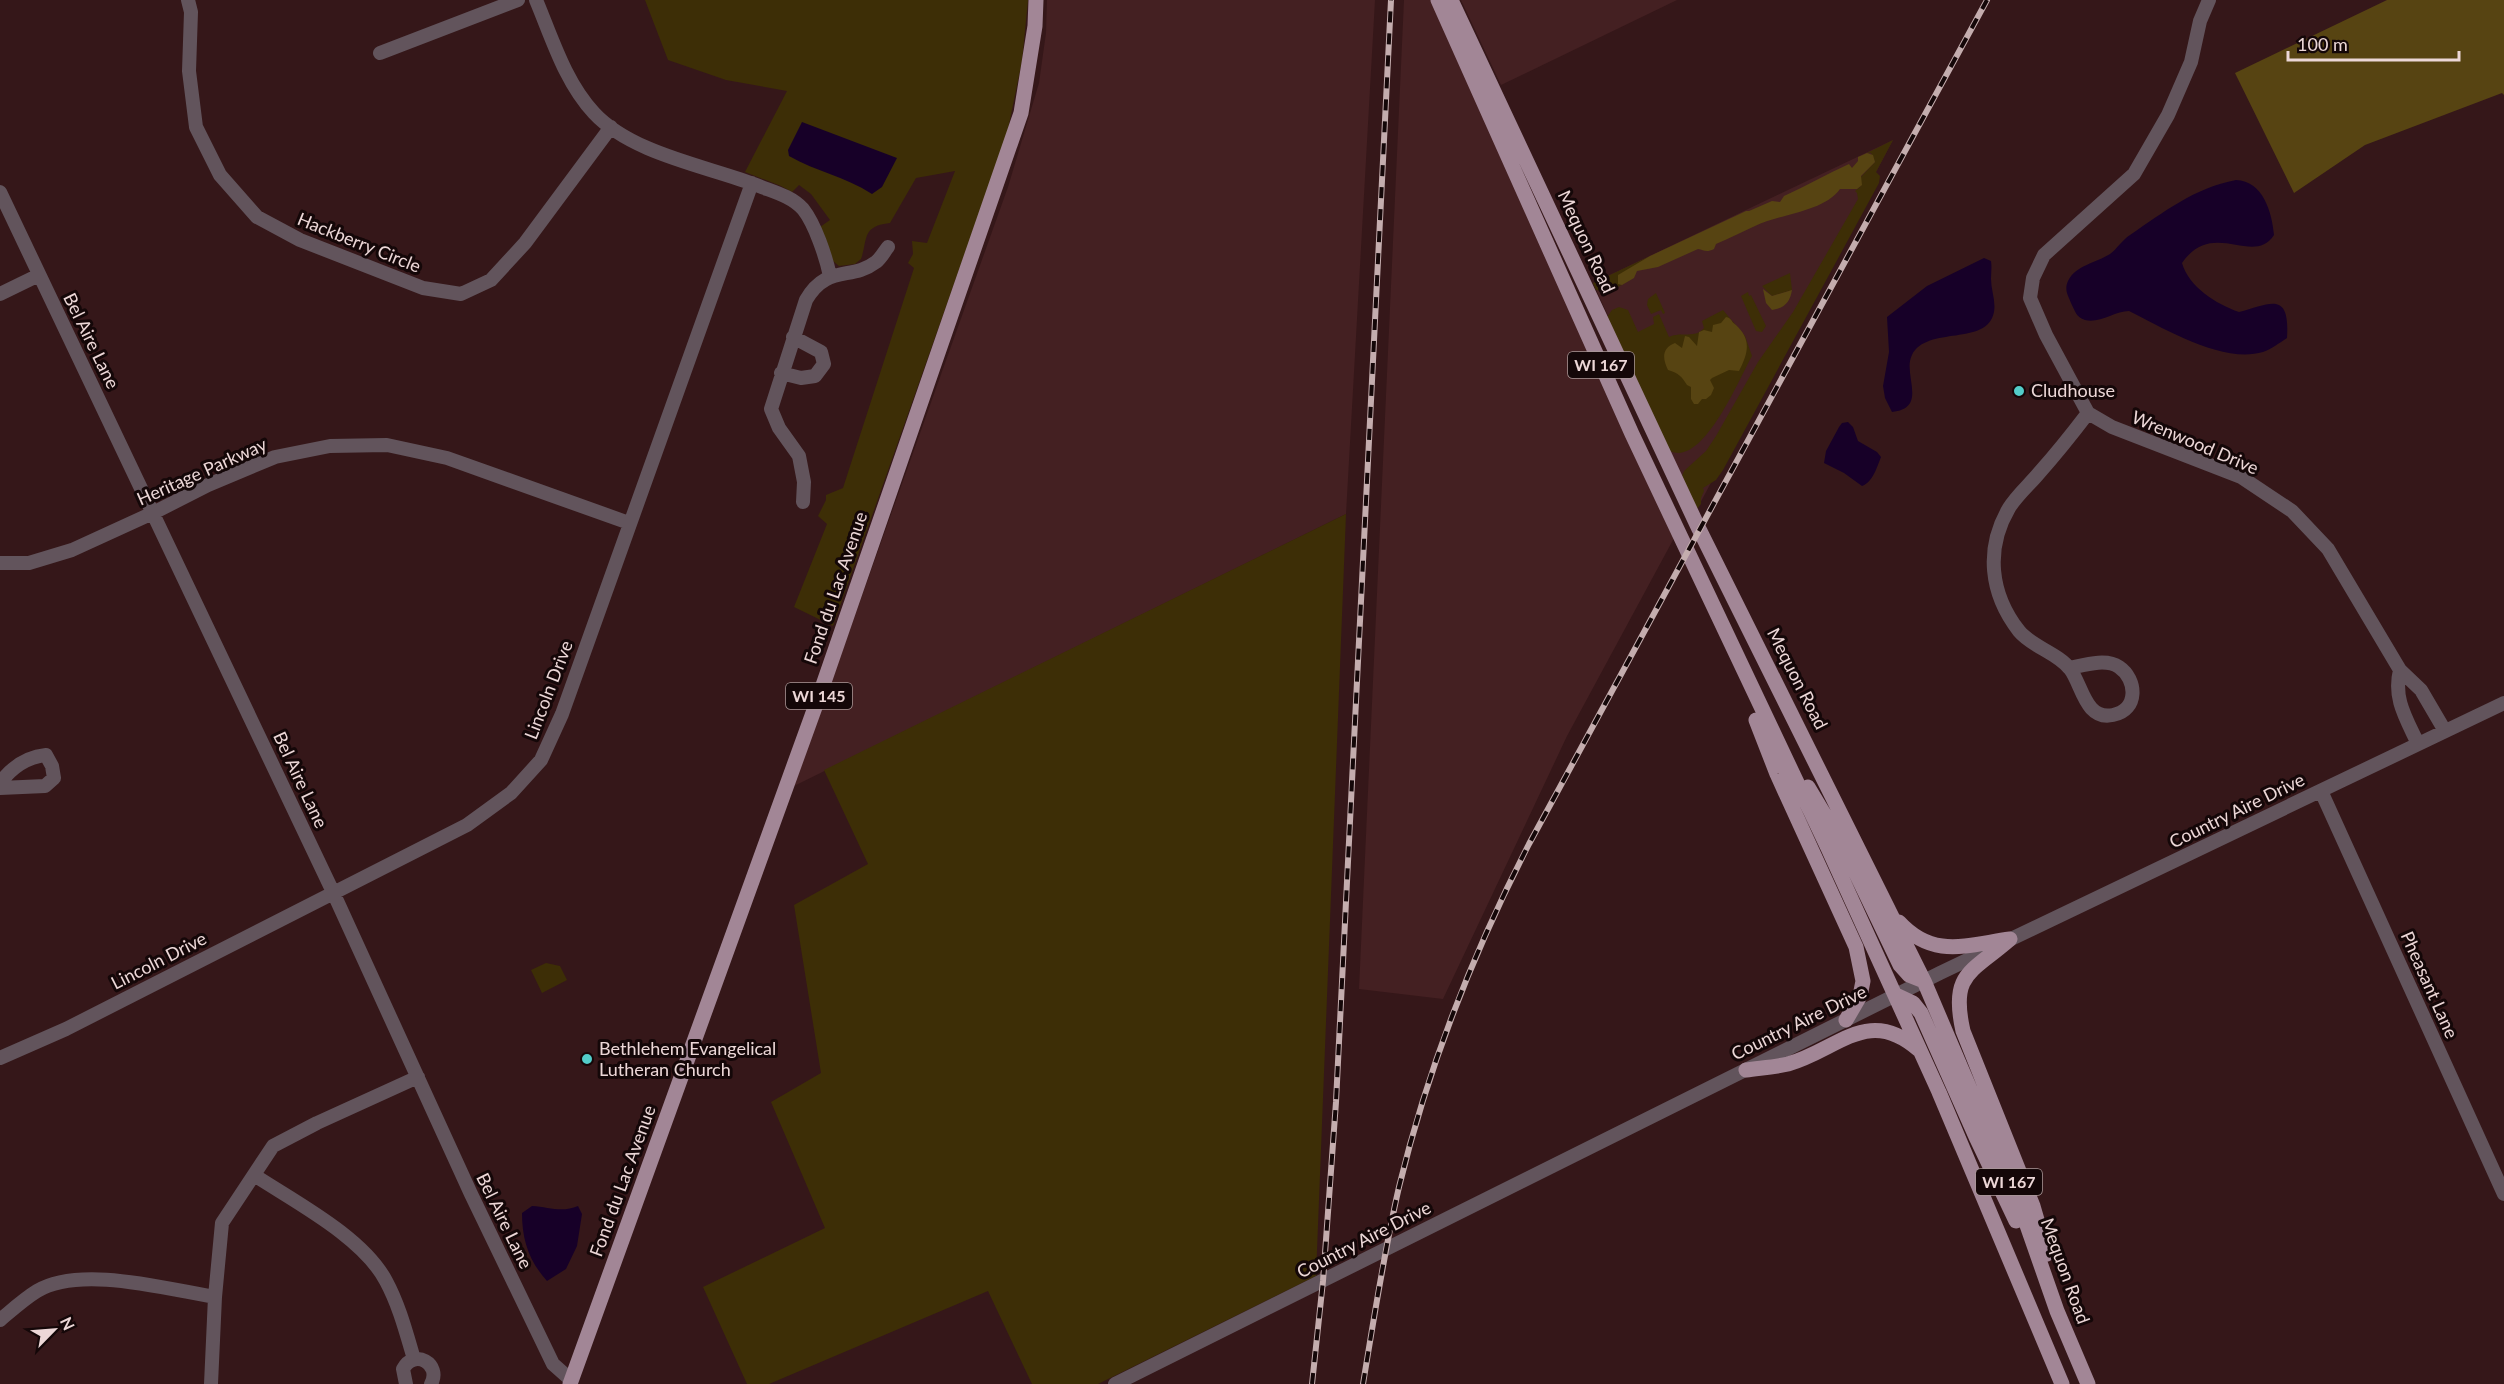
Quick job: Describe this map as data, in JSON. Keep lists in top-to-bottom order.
{
  "streets": {
    "main road": [
      "Mequon Road",
      "WI 167",
      "Fond du Lac Avenue",
      "WI 145"
    ],
    "street": [
      "Hackberry Circle",
      "Bel Aire Lane",
      "Wrenwood Drive",
      "Heritage Parkway",
      "Lincoln Drive",
      "Country Aire Drive",
      "Pheasant Lane"
    ]
  },
  "crossings": [
    ["Mequon Road", "Country Aire Drive"],
    ["Bel Aire Lane", "Heritage Parkway"],
    ["Bel Aire Lane", "Fond du Lac Avenue"],
    ["Bel Aire Lane", "Lincoln Drive"],
    ["Wrenwood Drive", "Country Aire Drive"],
    ["Heritage Parkway", "Lincoln Drive"],
    ["Country Aire Drive", "Pheasant Lane"]
  ],
  "places": ["Cludhouse", "Bethlehem Evangelical Lutheran Church"],
  "scale_bar": "100 m",
  "north": "top right"
}
